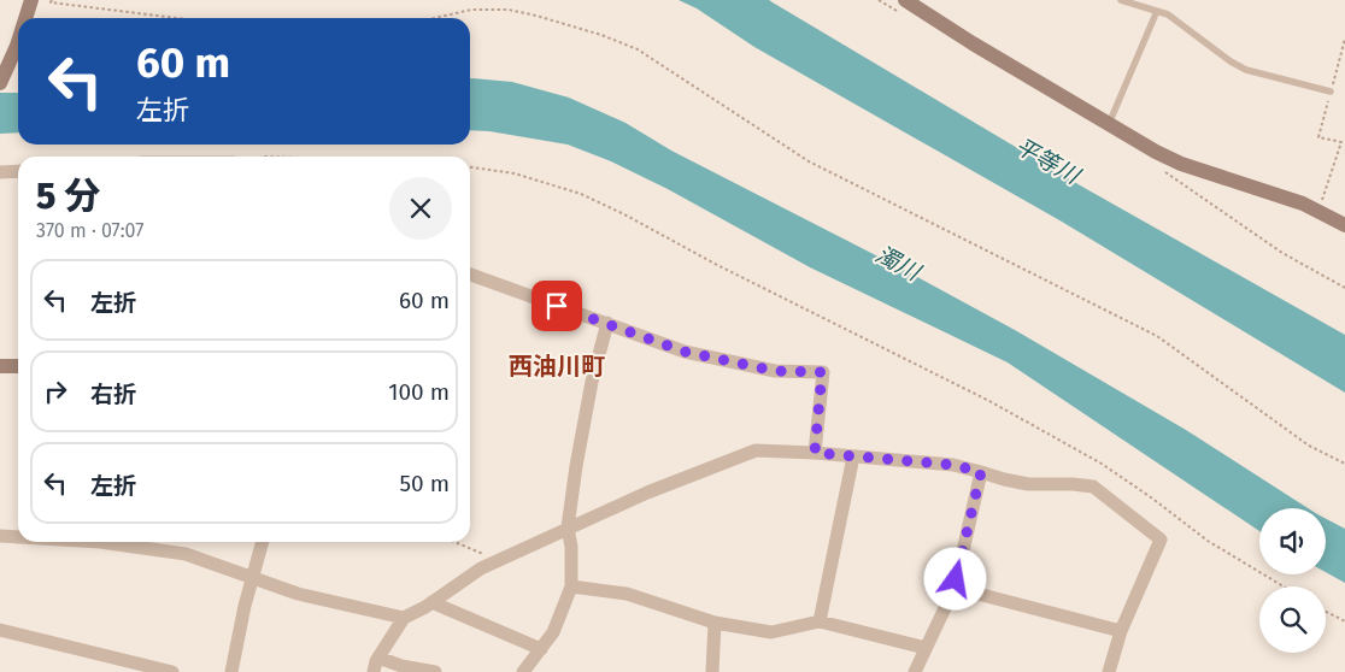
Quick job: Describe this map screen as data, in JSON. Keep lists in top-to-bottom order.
{
  "districts": ["西油川町"],
  "water": ["平等川", "濁川"],
  "page": {
    "turn": ["60 m", "左折"],
    "heading": ["5 分", "370 m · 07:07"],
    "list": [
      {
        "name": "左折",
        "value": "60 m"
      },
      {
        "name": "右折",
        "value": "100 m"
      },
      {
        "name": "左折",
        "value": "50 m"
      }
    ]
  }
}
